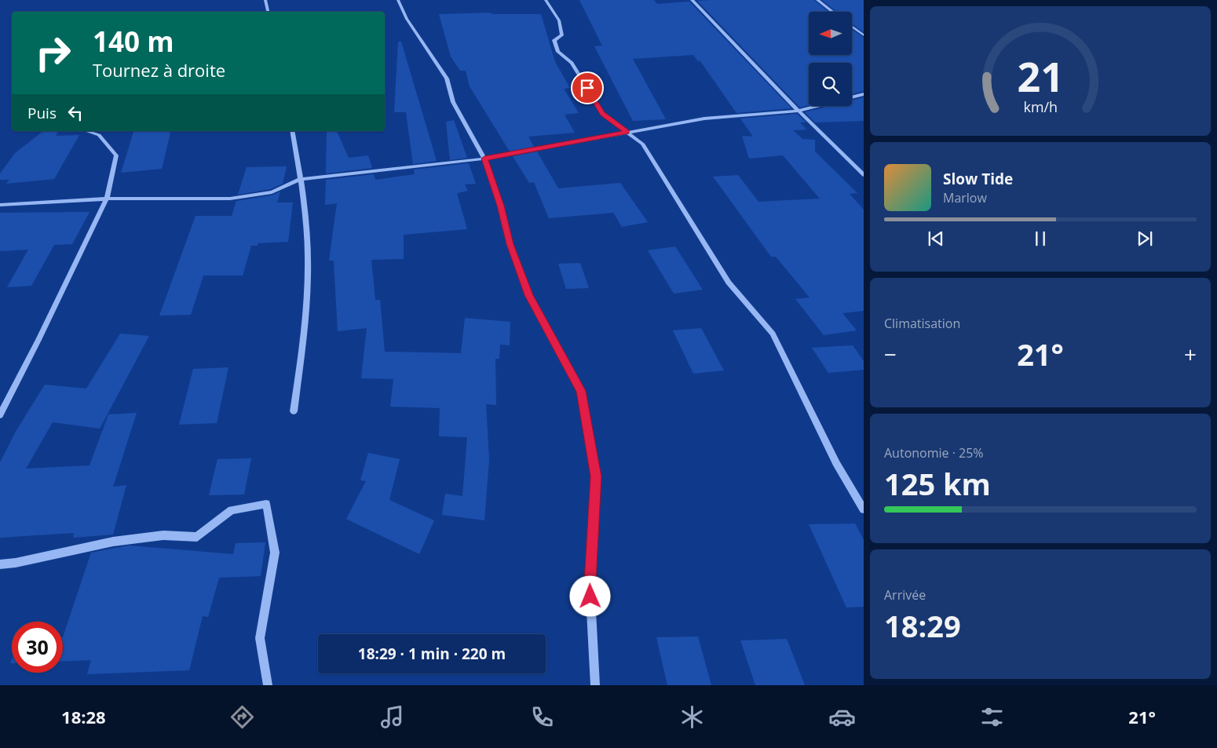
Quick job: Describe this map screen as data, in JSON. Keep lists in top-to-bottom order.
{
  "north": "left",
  "page": {
    "turn": ["140 m", "Tournez à droite"],
    "then": "Puis",
    "song": ["Slow Tide", "Marlow"],
    "tile": [
      "Climatisation",
      ["Autonomie · 25%", "125 km"],
      ["Arrivée", "18:29"]
    ],
    "heat": ["−", "21°", "+"],
    "limit": "30",
    "trip": "18:29 · 1 min · 220 m",
    "tabs": ["18:28", "21°"],
    "gauge": ["21", "km/h"]
  }
}
